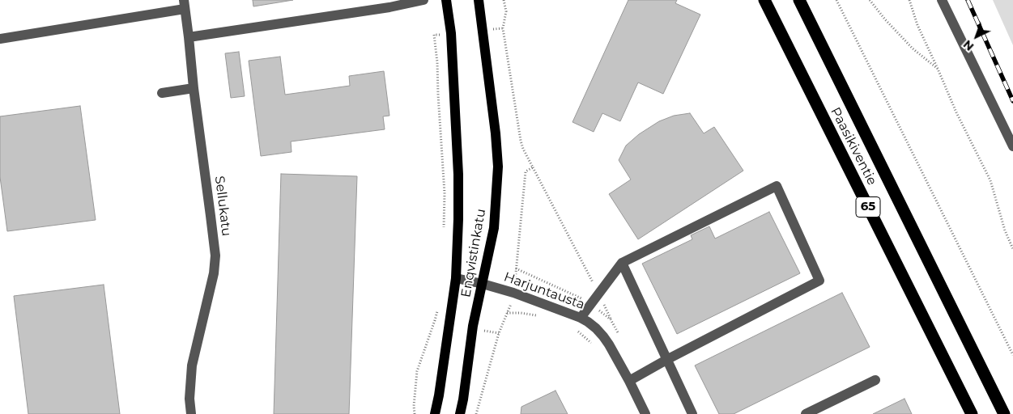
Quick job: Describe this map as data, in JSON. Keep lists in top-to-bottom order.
{
  "streets": {
    "highway": ["Paasikiventie", "65"],
    "main road": ["Enqvistinkatu"],
    "street": ["Sellukatu", "Harjuntausta"]
  },
  "crossings": [
    ["Enqvistinkatu", "Harjuntausta"]
  ],
  "north": "bottom left"
}
